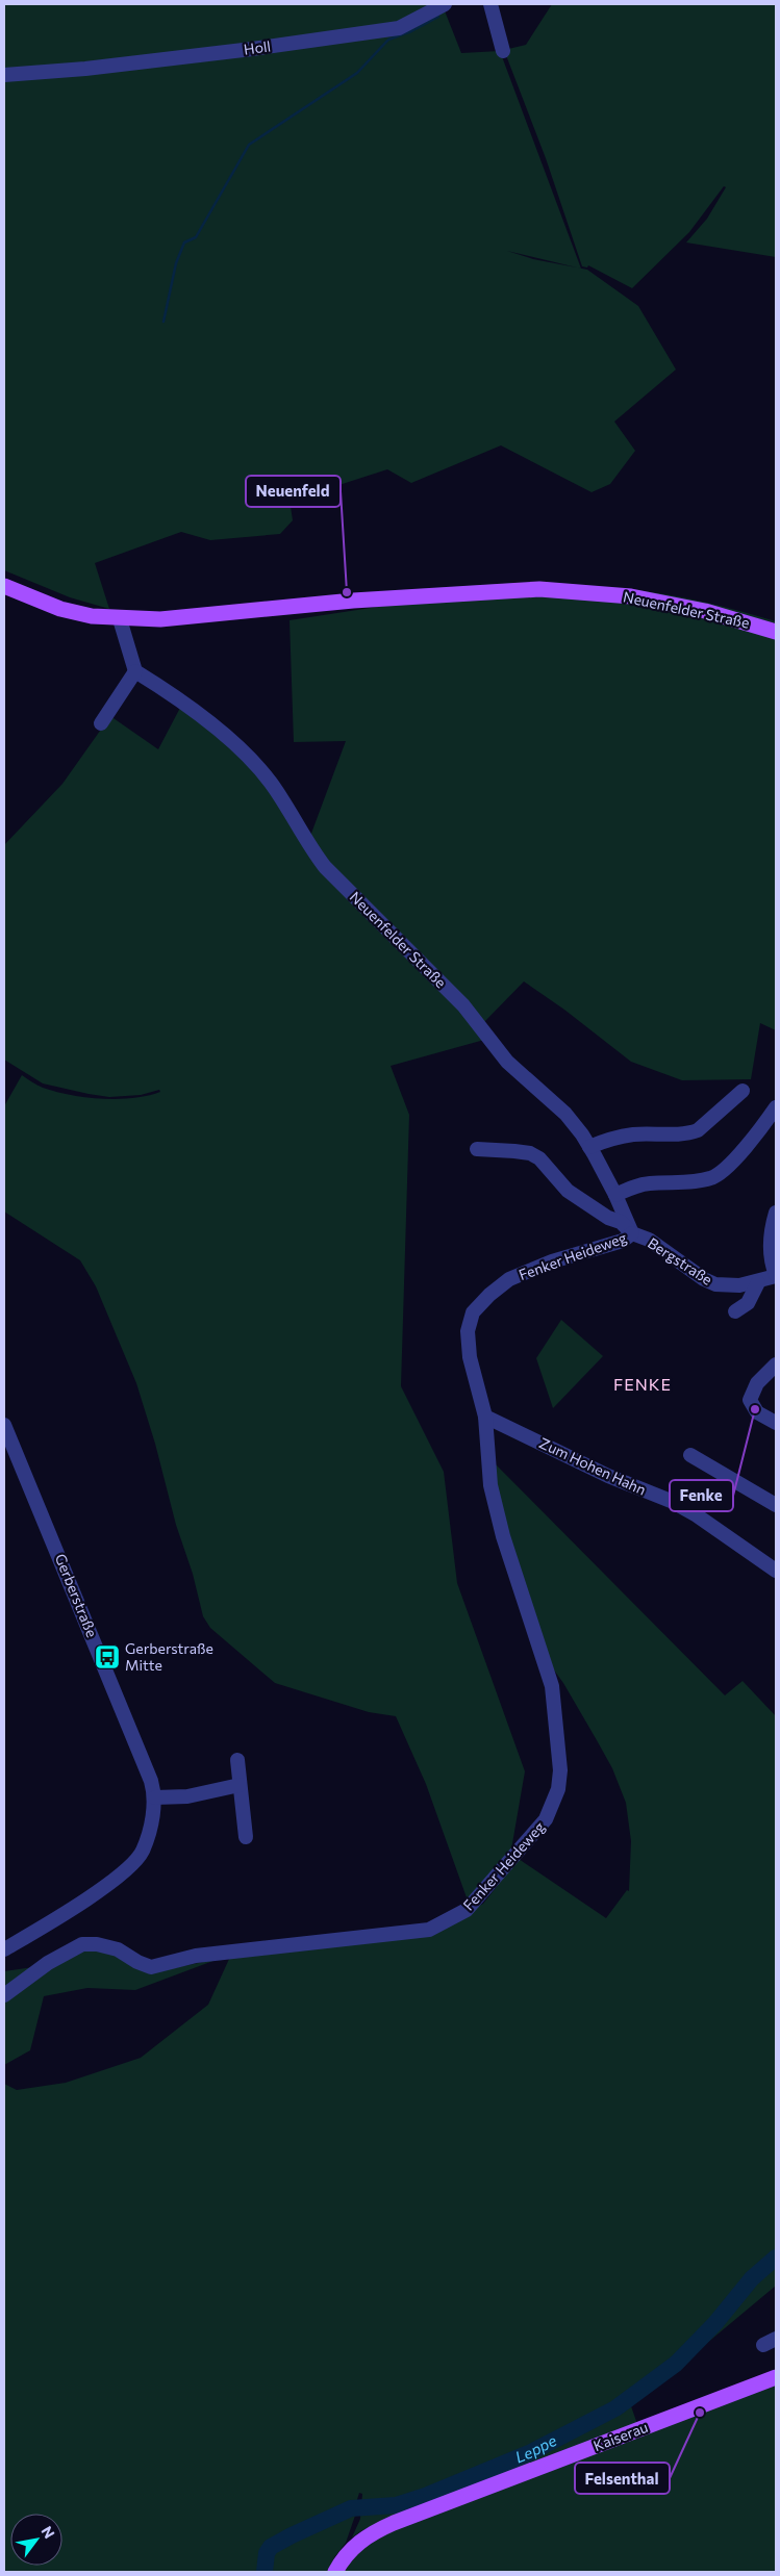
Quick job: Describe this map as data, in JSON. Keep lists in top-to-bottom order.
{
  "streets": {
    "main road": ["Neuenfelder Straße", "Kaiserau"],
    "street": [
      "Holl",
      "Fenker Heideweg",
      "Bergstraße",
      "Zum Hohen Hahn",
      "Gerberstraße"
    ]
  },
  "crossings": [
    ["Neuenfelder Straße", "Fenker Heideweg"],
    ["Neuenfelder Straße", "Bergstraße"],
    ["Fenker Heideweg", "Bergstraße"],
    ["Fenker Heideweg", "Zum Hohen Hahn"]
  ],
  "districts": ["FENKE"],
  "water": ["Leppe"],
  "places": {
    "other": ["Neuenfeld", "Fenke", "Felsenthal"],
    "bus stop": ["Gerberstraße Mitte"]
  },
  "north": "top right"
}
